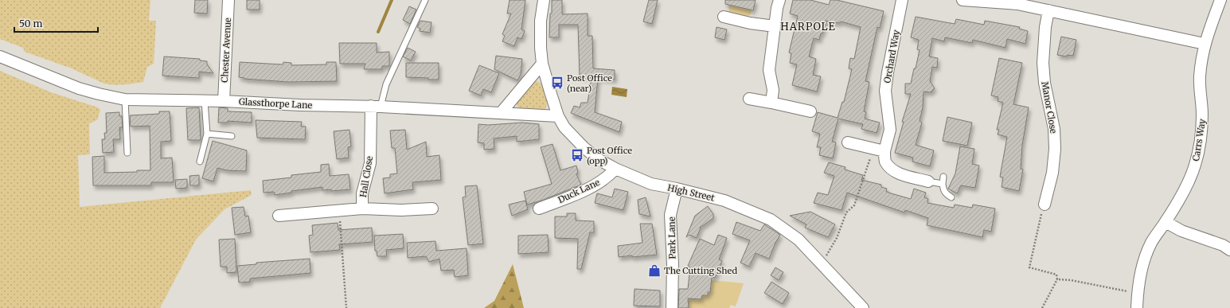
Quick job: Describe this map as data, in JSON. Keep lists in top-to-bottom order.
{
  "streets": {
    "street": [
      "Chester Avenue",
      "Orchard Way",
      "Glassthorpe Lane",
      "Manor Close",
      "Carrs Way",
      "Hall Close",
      "Duck Lane",
      "High Street",
      "Park Lane"
    ]
  },
  "crossings": [
    ["Chester Avenue", "Glassthorpe Lane"],
    ["Glassthorpe Lane", "Hall Close"],
    ["Glassthorpe Lane", "High Street"],
    ["Duck Lane", "High Street"],
    ["High Street", "Park Lane"]
  ],
  "districts": ["HARPOLE"],
  "places": {
    "bus stop": ["Post Office (near)", "Post Office (opp)"],
    "shop": ["The Cutting Shed"]
  },
  "scale_bar": "50 m"
}
